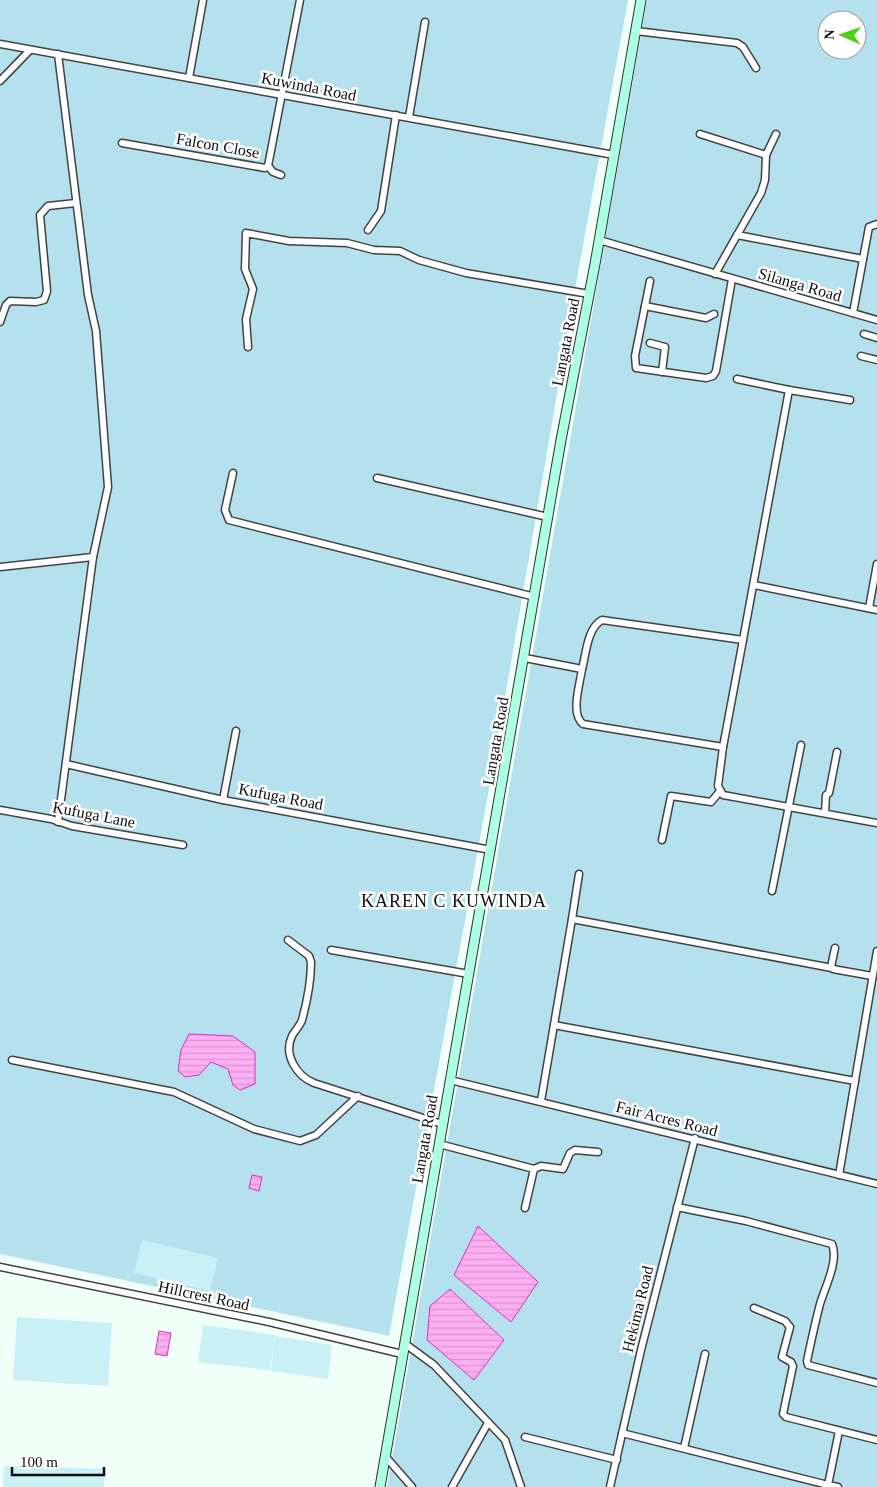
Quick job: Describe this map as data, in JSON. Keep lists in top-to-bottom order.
{
  "streets": {
    "main road": ["Langata Road"],
    "street": [
      "Kuwinda Road",
      "Falcon Close",
      "Silanga Road",
      "Kufuga Road",
      "Kufuga Lane",
      "Fair Acres Road",
      "Hillcrest Road",
      "Hekima Road"
    ]
  },
  "crossings": [
    ["Kuwinda Road", "Falcon Close"],
    ["Kuwinda Road", "Langata Road"],
    ["Silanga Road", "Langata Road"],
    ["Langata Road", "Kufuga Road"],
    ["Langata Road", "Fair Acres Road"],
    ["Langata Road", "Hillcrest Road"],
    ["Fair Acres Road", "Hekima Road"]
  ],
  "districts": ["KAREN C KUWINDA"],
  "scale_bar": "100 m",
  "north": "left"
}
